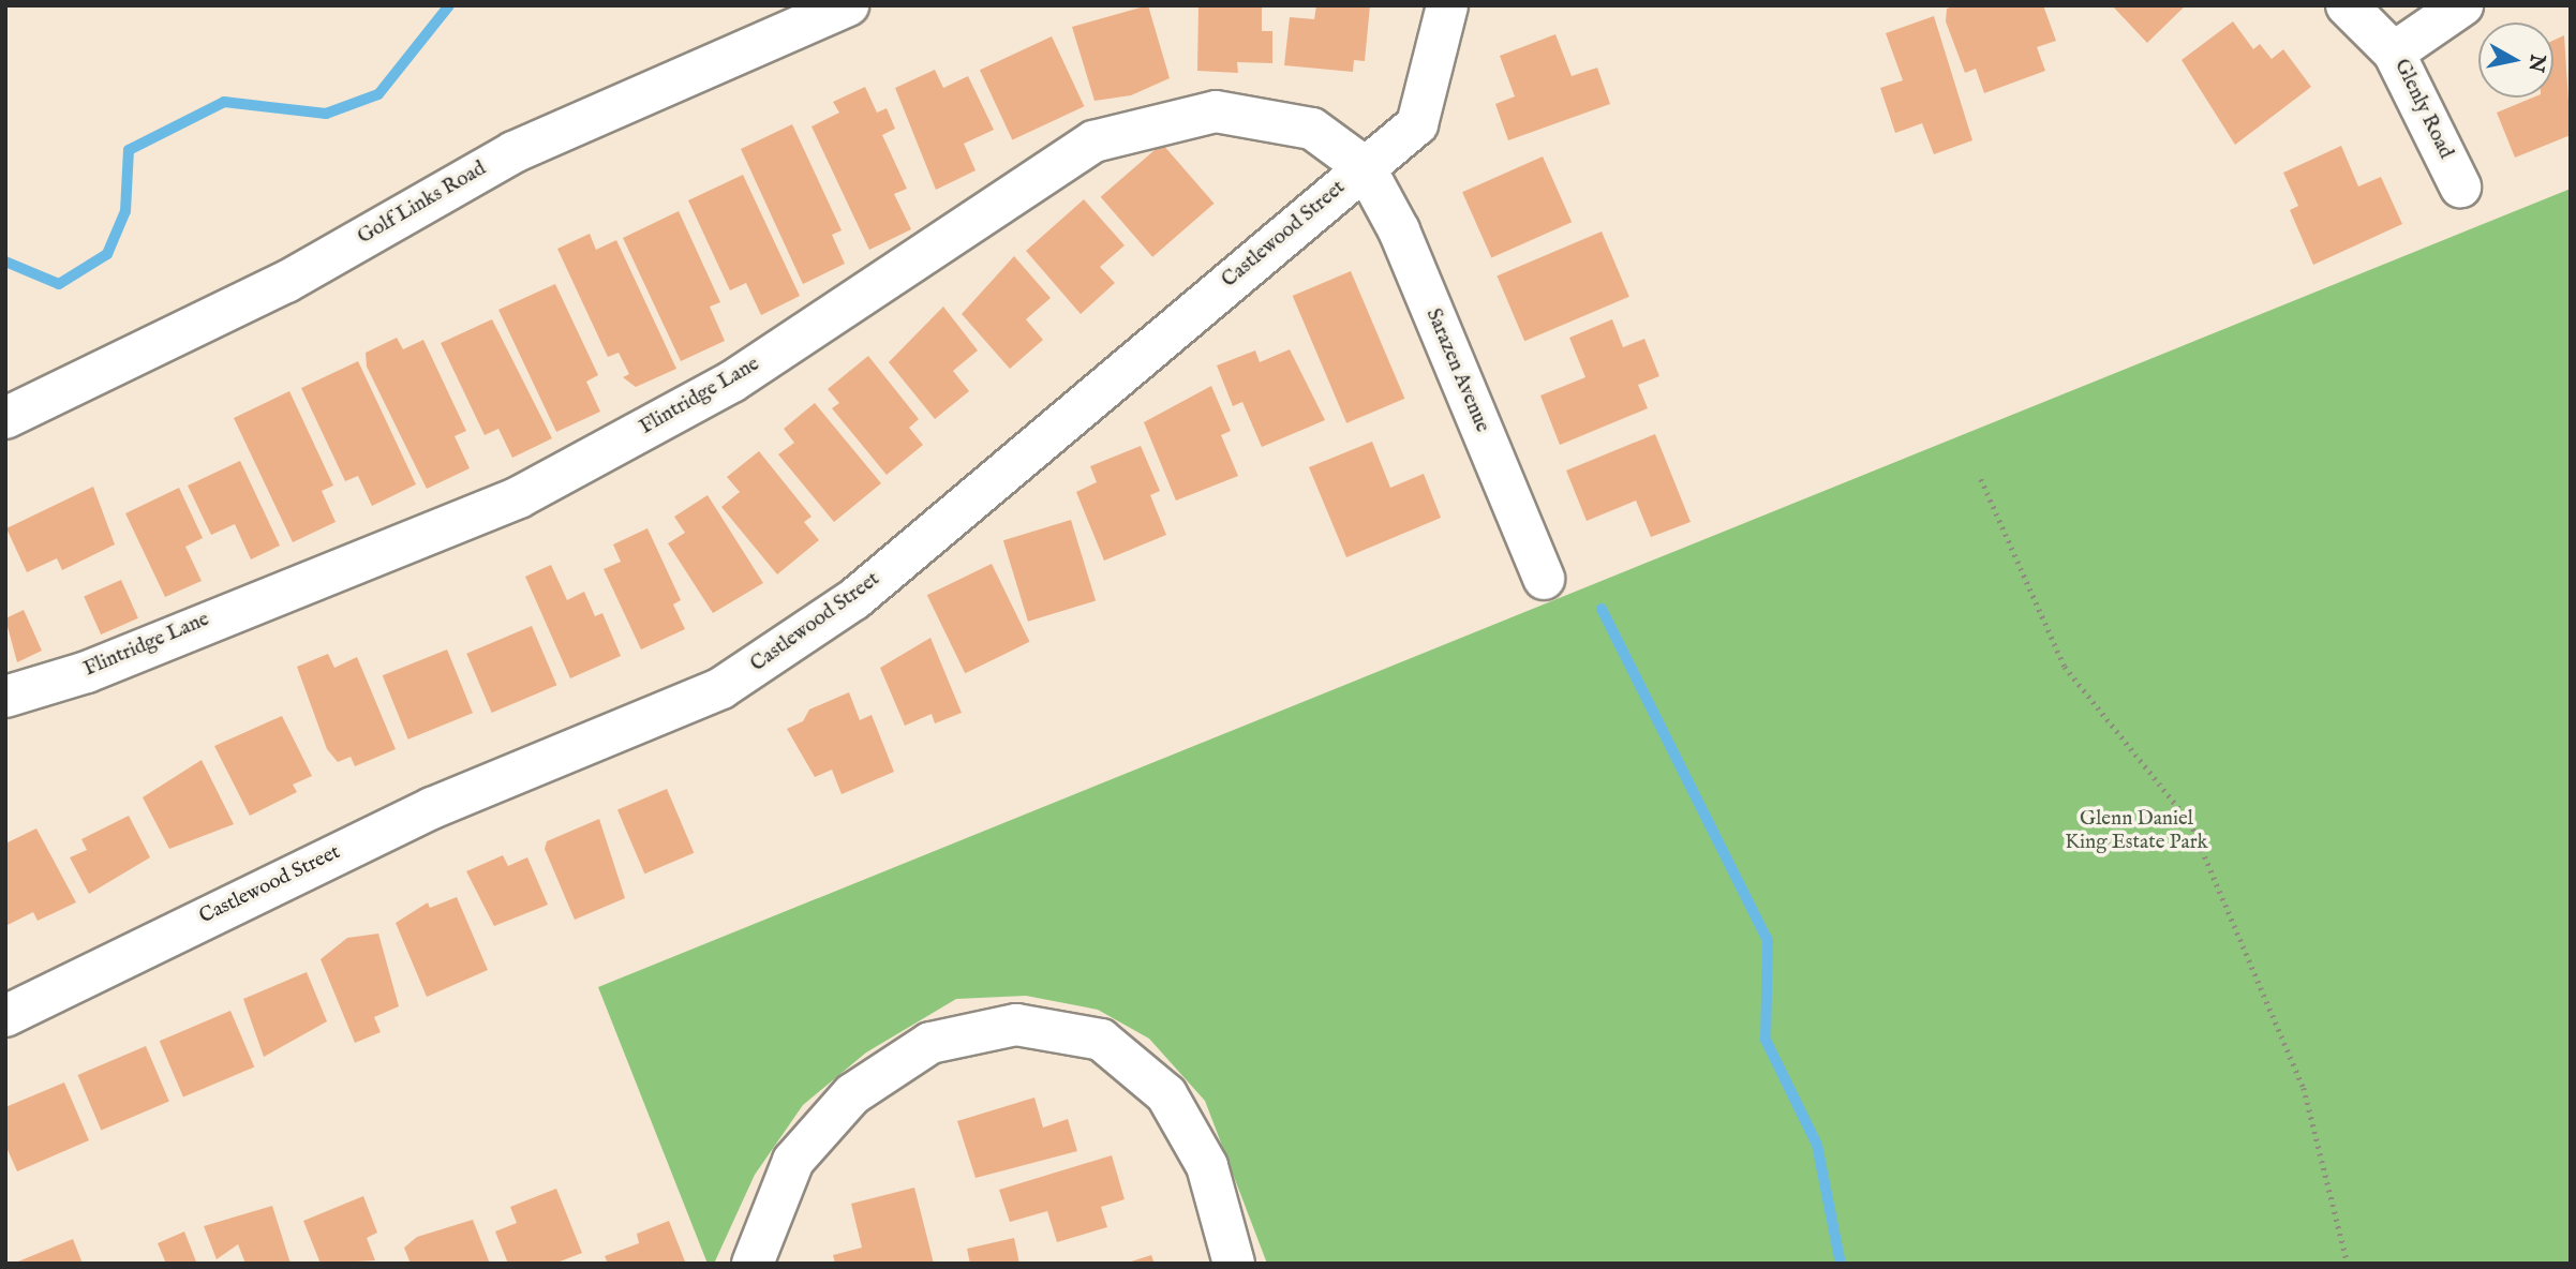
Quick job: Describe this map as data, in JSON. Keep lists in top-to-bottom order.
{
  "streets": {
    "street": [
      "Glenly Road",
      "Golf Links Road",
      "Castlewood Street",
      "Sarazen Avenue",
      "Flintridge Lane"
    ]
  },
  "crossings": [
    ["Castlewood Street", "Sarazen Avenue"],
    ["Castlewood Street", "Flintridge Lane"],
    ["Sarazen Avenue", "Flintridge Lane"]
  ],
  "parks": ["Glenn Daniel King Estate Park"],
  "north": "right"
}
